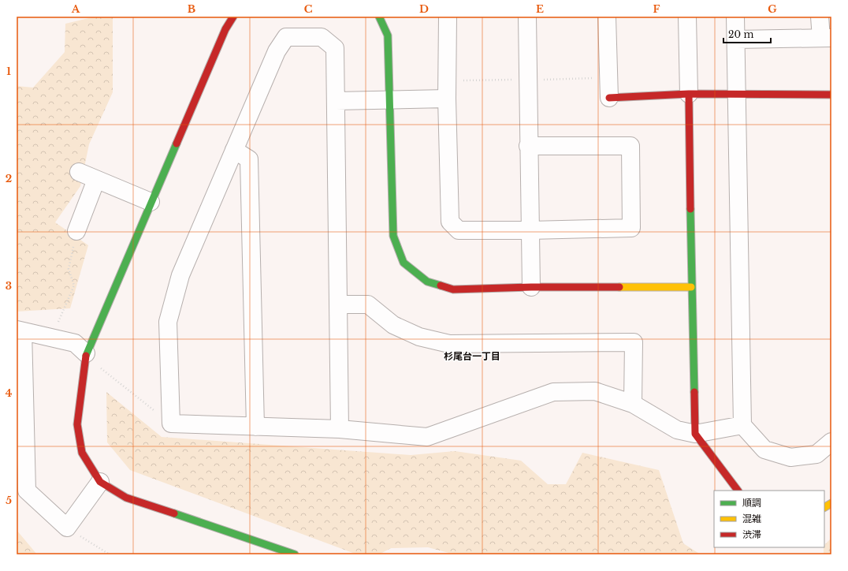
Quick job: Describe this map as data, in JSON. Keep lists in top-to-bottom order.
{
  "districts": ["杉尾台一丁目"],
  "legend": ["順調", "混雑", "渋滞"],
  "scale_bar": "20 m",
  "grid": {
    "columns": [
      "A",
      "B",
      "C",
      "D",
      "E",
      "F",
      "G"
    ],
    "rows": [
      "1",
      "2",
      "3",
      "4",
      "5"
    ]
  }
}
